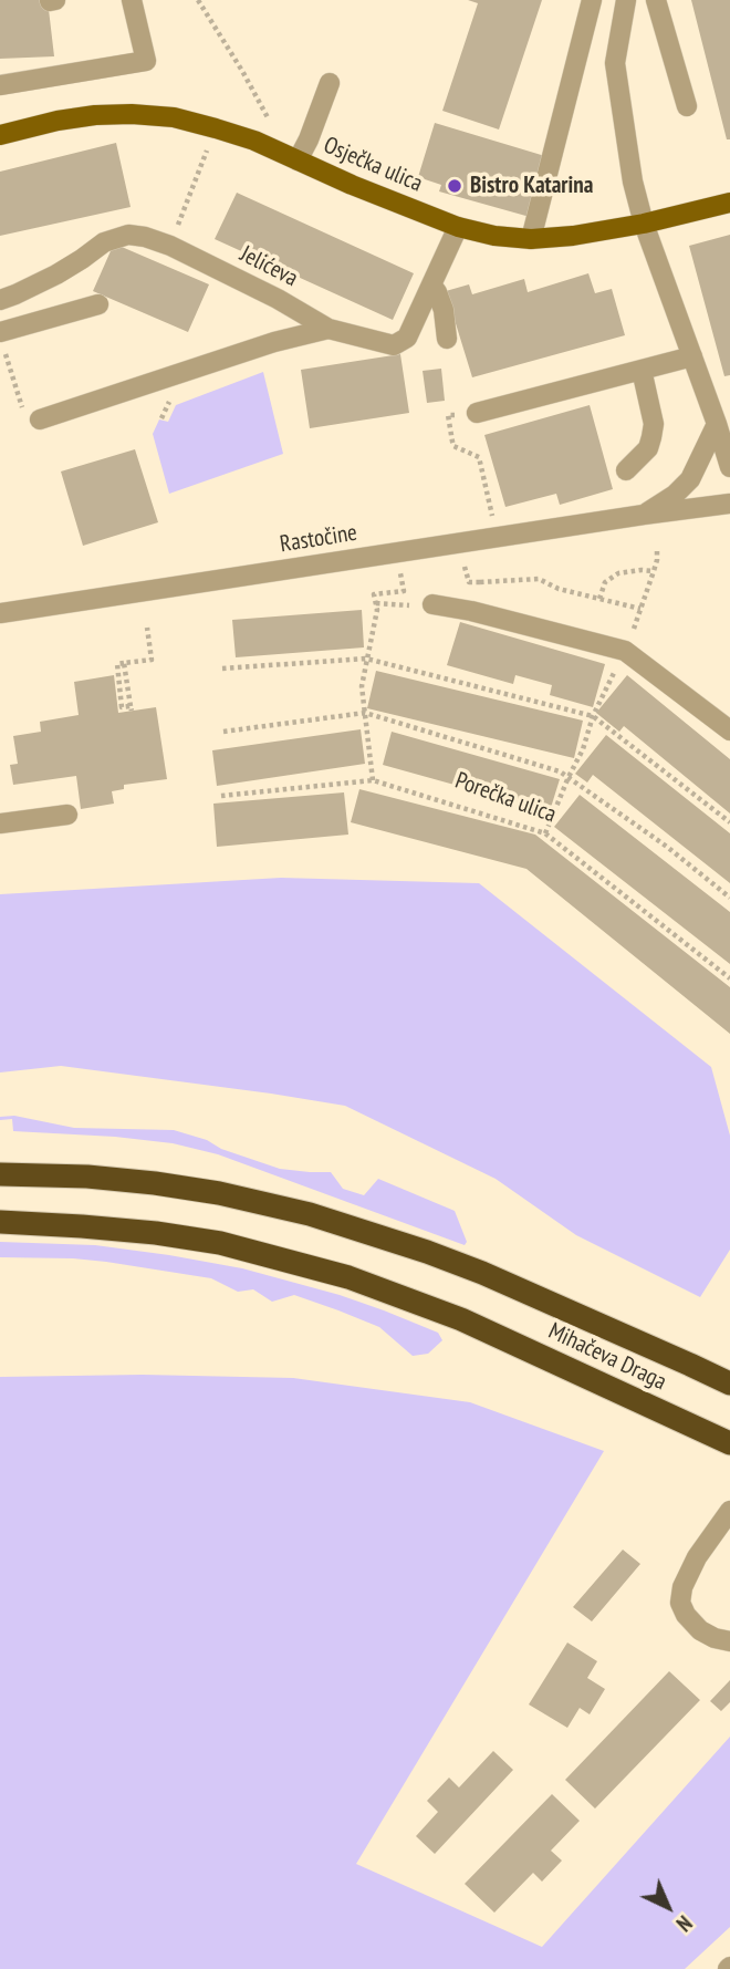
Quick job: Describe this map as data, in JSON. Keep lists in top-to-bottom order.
{
  "streets": {
    "highway": ["Mihačeva Draga"],
    "main road": ["Osječka ulica"],
    "street": ["Jelićeva", "Rastočine"],
    "path": ["Porečka ulica"]
  },
  "crossings": [
    ["Osječka ulica", "Jelićeva"]
  ],
  "places": ["Bistro Katarina"],
  "north": "bottom right"
}
